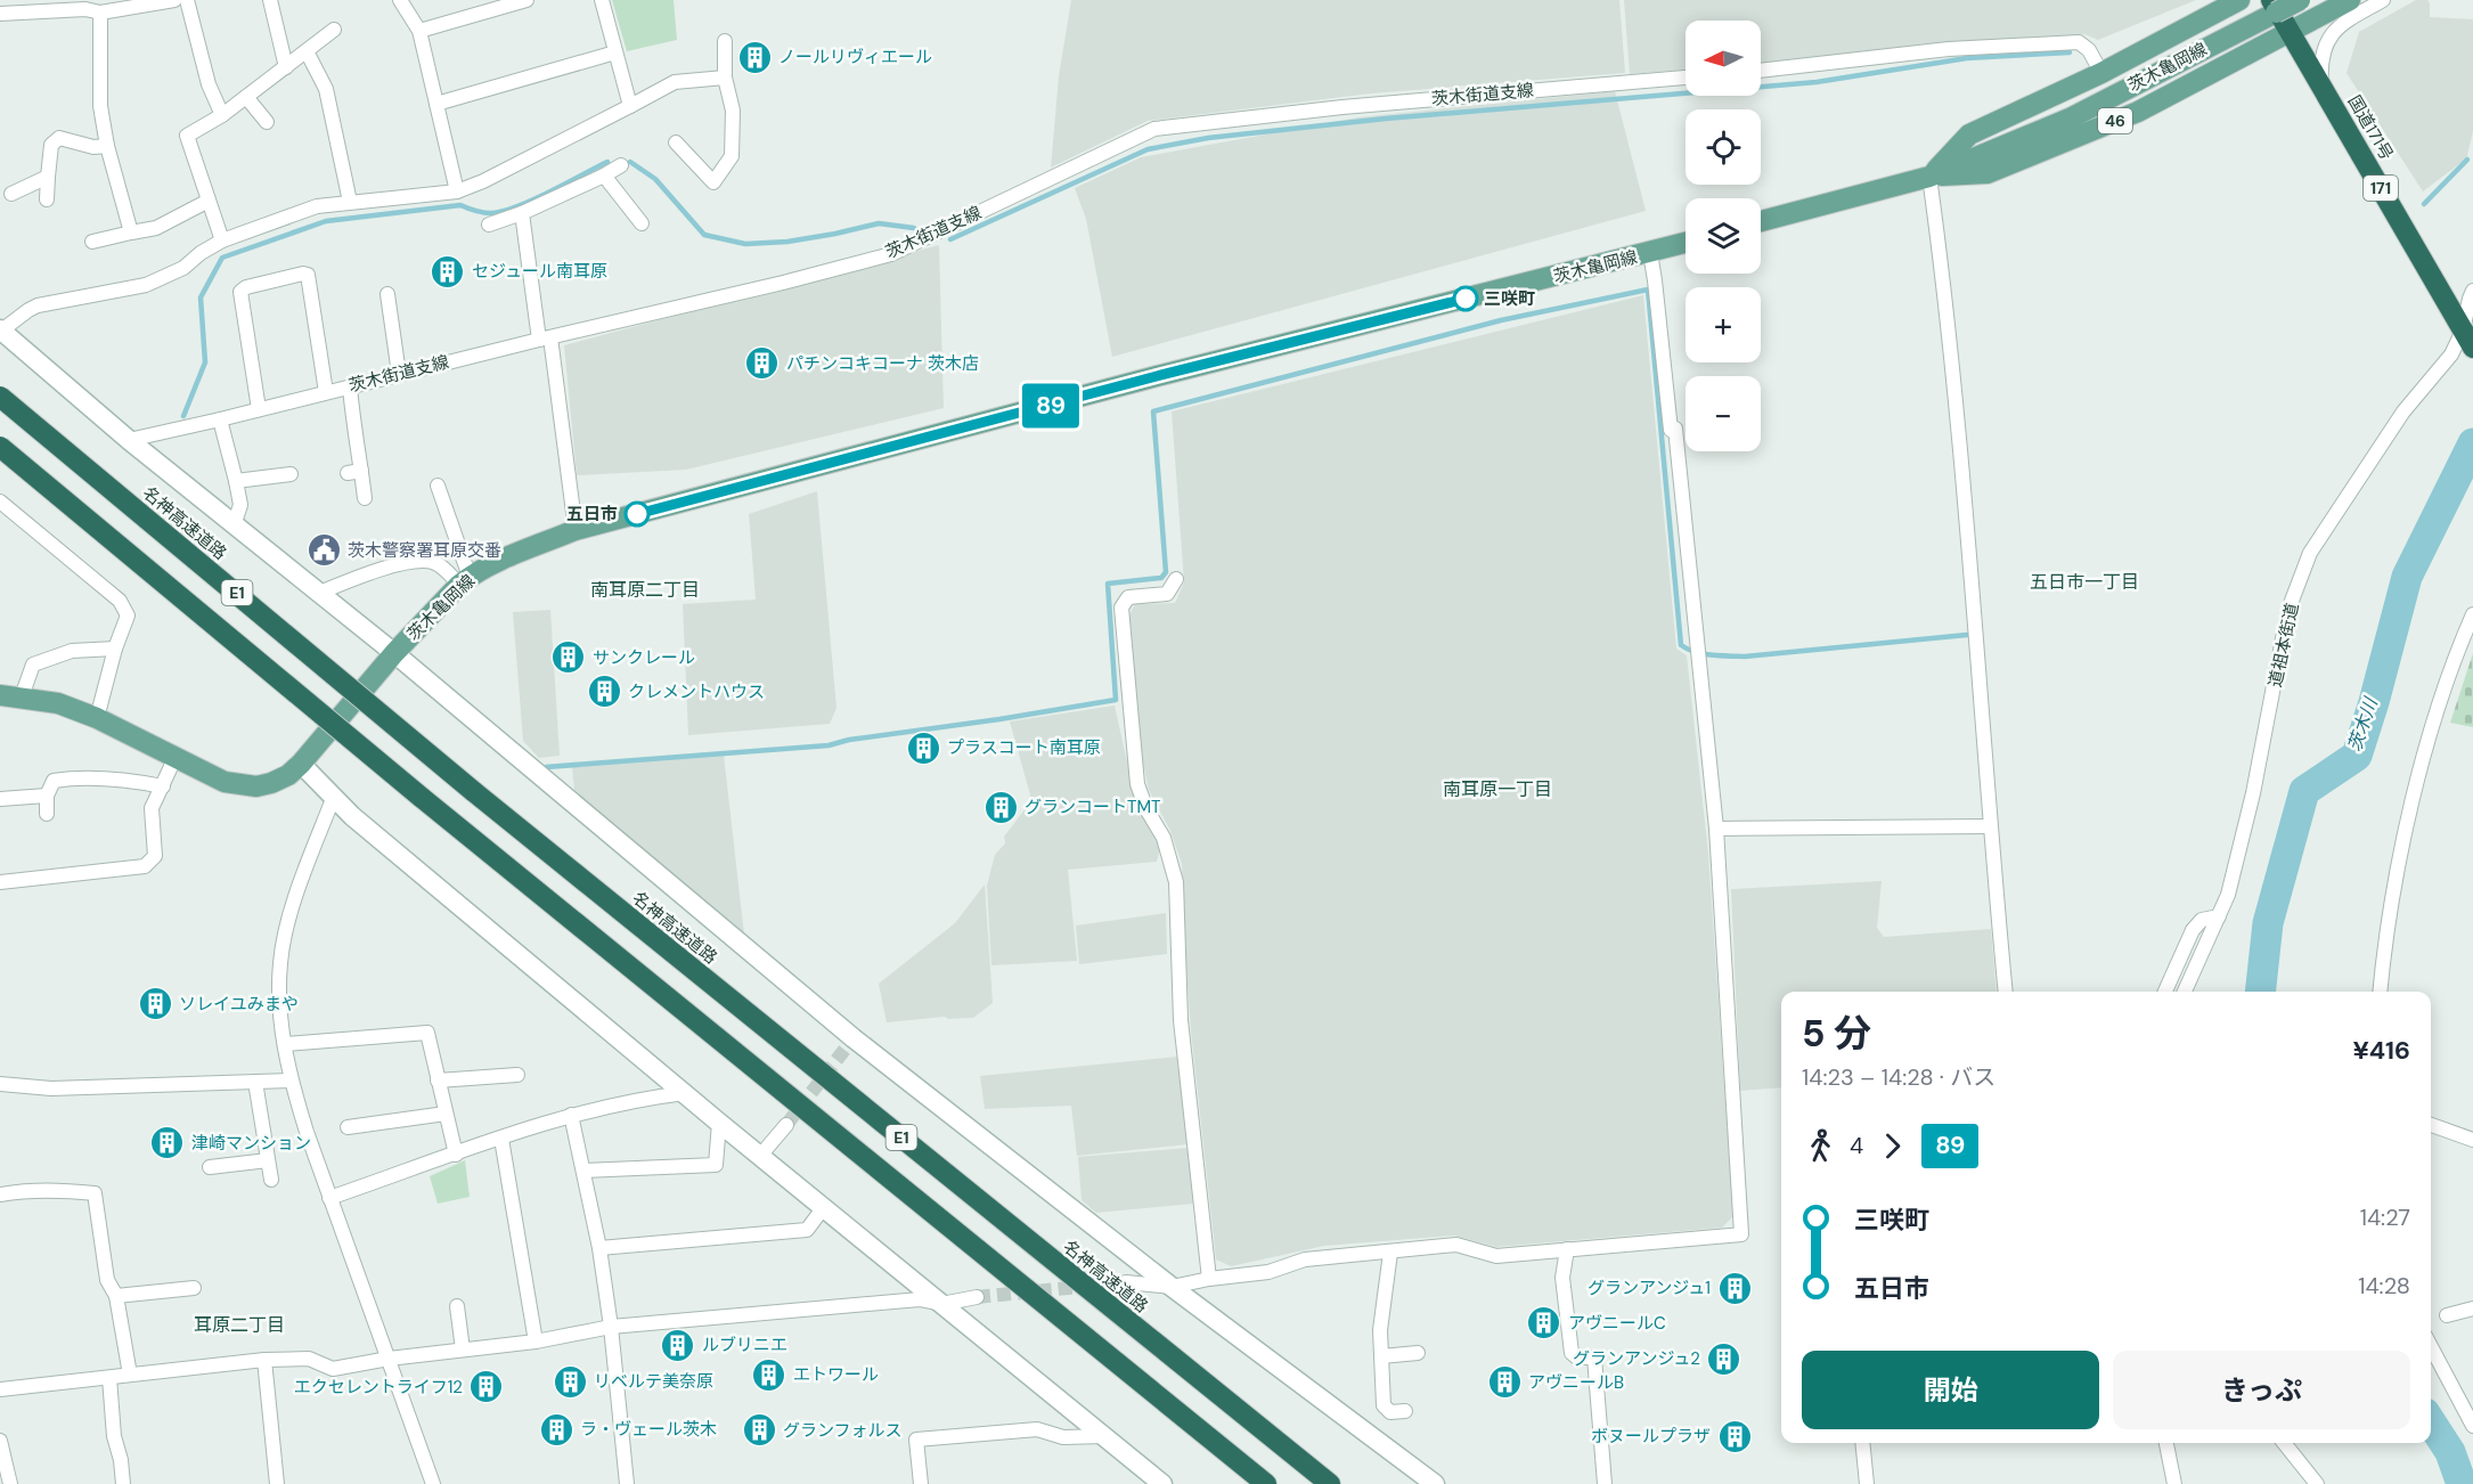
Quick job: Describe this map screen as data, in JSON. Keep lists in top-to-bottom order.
{
  "streets": {
    "highway": [
      "国道171号",
      "171",
      "名神高速道路",
      "E1"
    ],
    "main road": ["茨木亀岡線", "46"],
    "street": ["茨木街道支線", "道祖本街道"]
  },
  "crossings": [
    ["茨木亀岡線", "46"],
    ["茨木亀岡線", "国道171号"],
    ["46", "国道171号"],
    ["国道171号", "道祖本街道"]
  ],
  "districts": [
    "五日市一丁目",
    "南耳原二丁目",
    "南耳原一丁目",
    "耳原二丁目"
  ],
  "water": ["茨木川"],
  "places": {
    "building": [
      "ノールリヴィエール",
      "セジュール南耳原",
      "パチンコキコーナ 茨木店",
      "サンクレール",
      "クレメントハウス",
      "プラスコート南耳原",
      "グランコートTMT",
      "ソレイユみまや",
      "津崎マンション",
      "グランアンジュ1",
      "アヴニールC",
      "ルブリニエ",
      "グランアンジュ2",
      "エトワール",
      "リベルテ美奈原",
      "アヴニールB",
      "エクセレントライフ12",
      "ラ・ヴェール茨木",
      "グランフォルス",
      "ボヌールプラザ"
    ],
    "other": ["三咲町", "五日市"],
    "public building": ["茨木警察署耳原交番"]
  },
  "lines": ["bus line 89"],
  "north": "left",
  "page": {
    "on_map": "89",
    "map_buttons": ["+", "−"],
    "heading": ["5 分", "14:23 – 14:28 · バス", "¥416"],
    "legs": ["4", "89"],
    "list": [
      {
        "name": "三咲町",
        "value": "14:27"
      },
      {
        "name": "五日市",
        "value": "14:28"
      }
    ],
    "buttons": ["開始", "きっぷ"]
  }
}
